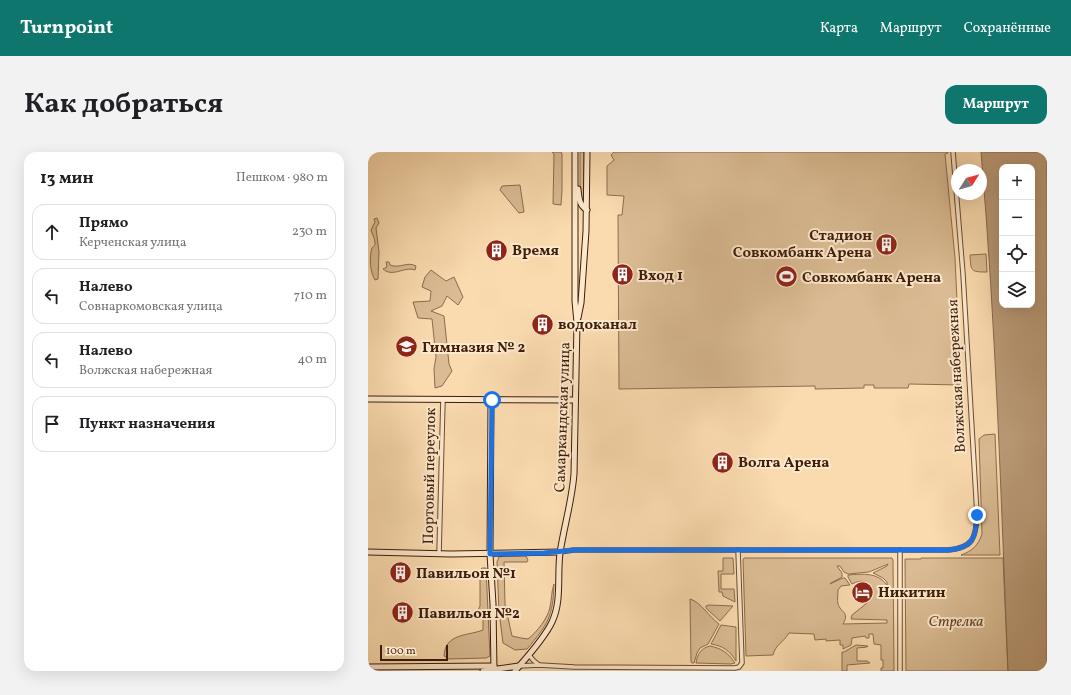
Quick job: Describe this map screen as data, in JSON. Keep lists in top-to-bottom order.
{
  "streets": {
    "main road": ["Самаркандская улица"],
    "street": ["Волжская набережная", "Портовый переулок"]
  },
  "parks": ["Стрелка"],
  "places": {
    "building": [
      "Стадион Совкомбанк Арена",
      "Время",
      "Вход 1",
      "водоканал",
      "Волга Арена",
      "Павильон №1",
      "Павильон №2"
    ],
    "sports": ["Совкомбанк Арена"],
    "school or university": ["Гимназия № 2"],
    "hotel": ["Никитин"]
  },
  "scale_bar": "100 m",
  "north": "top right",
  "page": {
    "header": "Turnpoint",
    "nav": ["Карта", "Маршрут", "Сохранённые"],
    "title": "Как добраться",
    "buttons": "Маршрут",
    "heading": ["13 мин", "Пешком · 980 m"],
    "map_buttons": ["+", "−"],
    "list": [
      ["Прямо", "Керченская улица", "230 m"],
      ["Налево", "Совнаркомовская улица", "710 m"],
      ["Налево", "Волжская набережная", "40 m"],
      "Пункт назначения"
    ],
    "scale": "100 m"
  }
}
